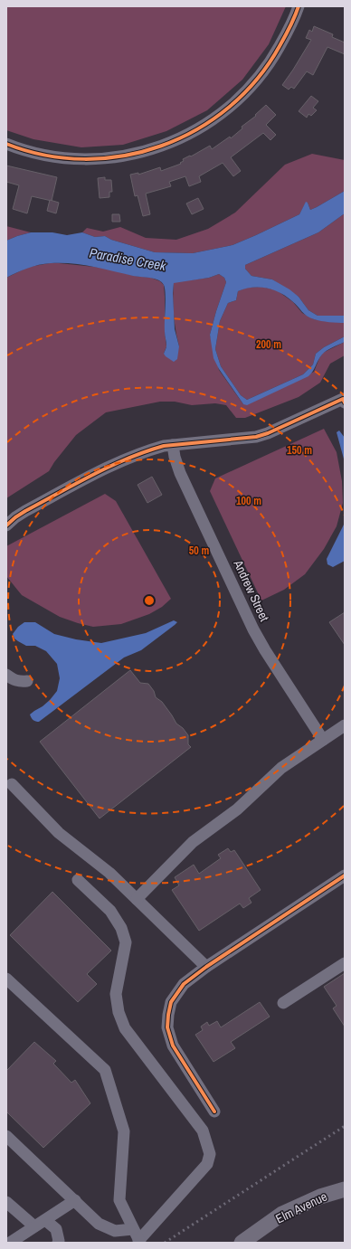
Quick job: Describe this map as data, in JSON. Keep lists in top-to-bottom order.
{
  "streets": {
    "main road": ["Elm Avenue"],
    "street": ["Andrew Street"]
  },
  "water": ["Paradise Creek"],
  "rings": [
    "200 m",
    "150 m",
    "100 m",
    "50 m"
  ]
}
